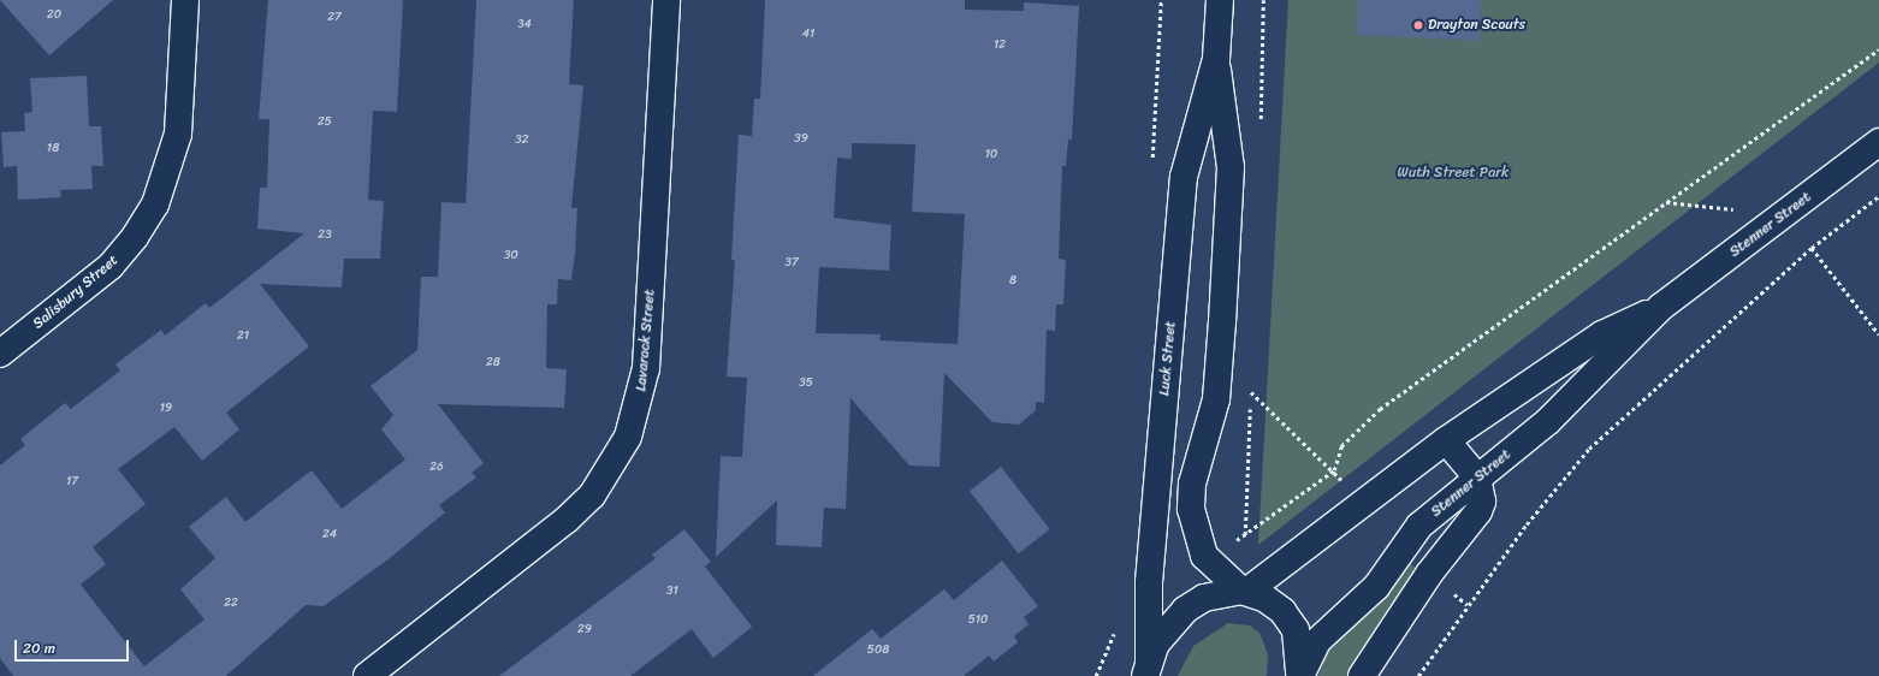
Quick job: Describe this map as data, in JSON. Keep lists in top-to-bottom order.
{
  "streets": {
    "street": [
      "Stenner Street",
      "Salisbury Street",
      "Lavarack Street",
      "Luck Street"
    ]
  },
  "crossings": [
    ["Stenner Street", "Luck Street"]
  ],
  "parks": ["Wuth Street Park"],
  "places": ["Drayton Scouts"],
  "house_numbers": [
    "20",
    "27",
    "34",
    "41",
    "12",
    "25",
    "39",
    "32",
    "18",
    "10",
    "23",
    "30",
    "37",
    "8",
    "21",
    "28",
    "35",
    "19",
    "26",
    "17",
    "24",
    "31",
    "22",
    "510",
    "29",
    "508"
  ],
  "scale_bar": "20 m"
}
